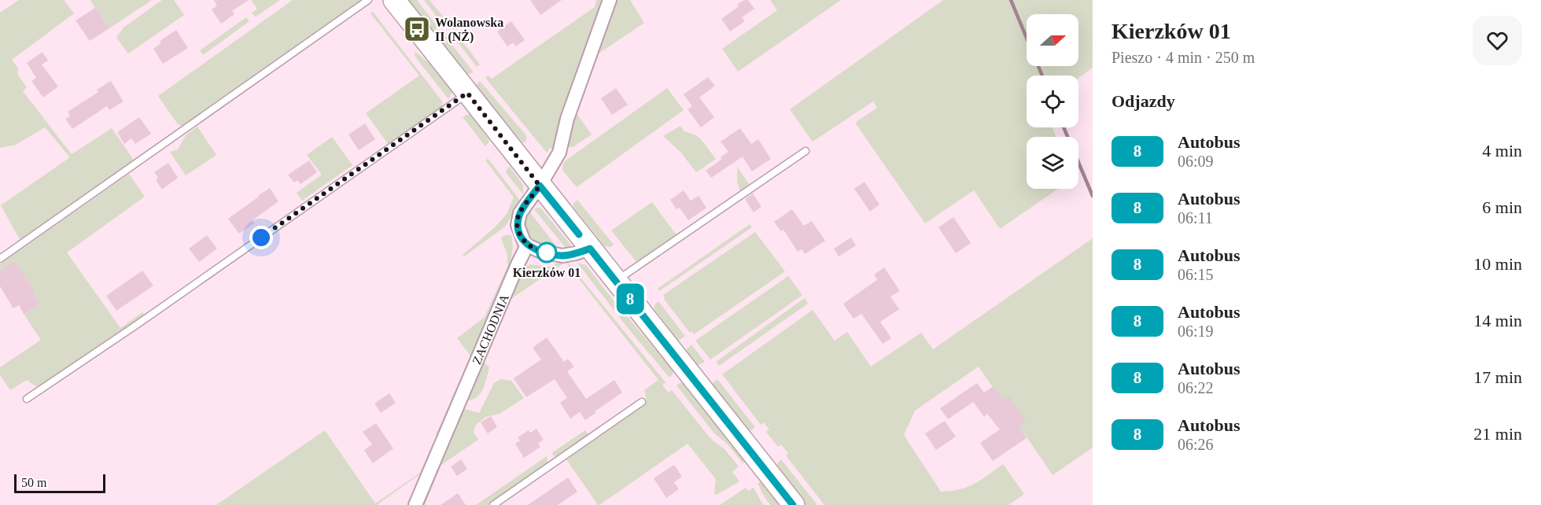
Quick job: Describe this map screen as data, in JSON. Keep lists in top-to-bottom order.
{
  "streets": {
    "street": ["ZACHODNIA"]
  },
  "places": {
    "bus stop": ["Wolanowska II (NŻ)"],
    "other": ["Kierzków 01"]
  },
  "lines": ["bus line 8"],
  "scale_bar": "50 m",
  "north": "right",
  "page": {
    "on_map": "8",
    "heading": [
      ["Kierzków 01", "Pieszo · 4 min · 250 m"],
      "Odjazdy"
    ],
    "list": [
      {
        "mark": "8",
        "name": "Autobus",
        "note": "06:09",
        "value": "4 min"
      },
      {
        "mark": "8",
        "name": "Autobus",
        "note": "06:11",
        "value": "6 min"
      },
      {
        "mark": "8",
        "name": "Autobus",
        "note": "06:15",
        "value": "10 min"
      },
      {
        "mark": "8",
        "name": "Autobus",
        "note": "06:19",
        "value": "14 min"
      },
      {
        "mark": "8",
        "name": "Autobus",
        "note": "06:22",
        "value": "17 min"
      },
      {
        "mark": "8",
        "name": "Autobus",
        "note": "06:26",
        "value": "21 min"
      }
    ],
    "scale": "50 m"
  }
}
